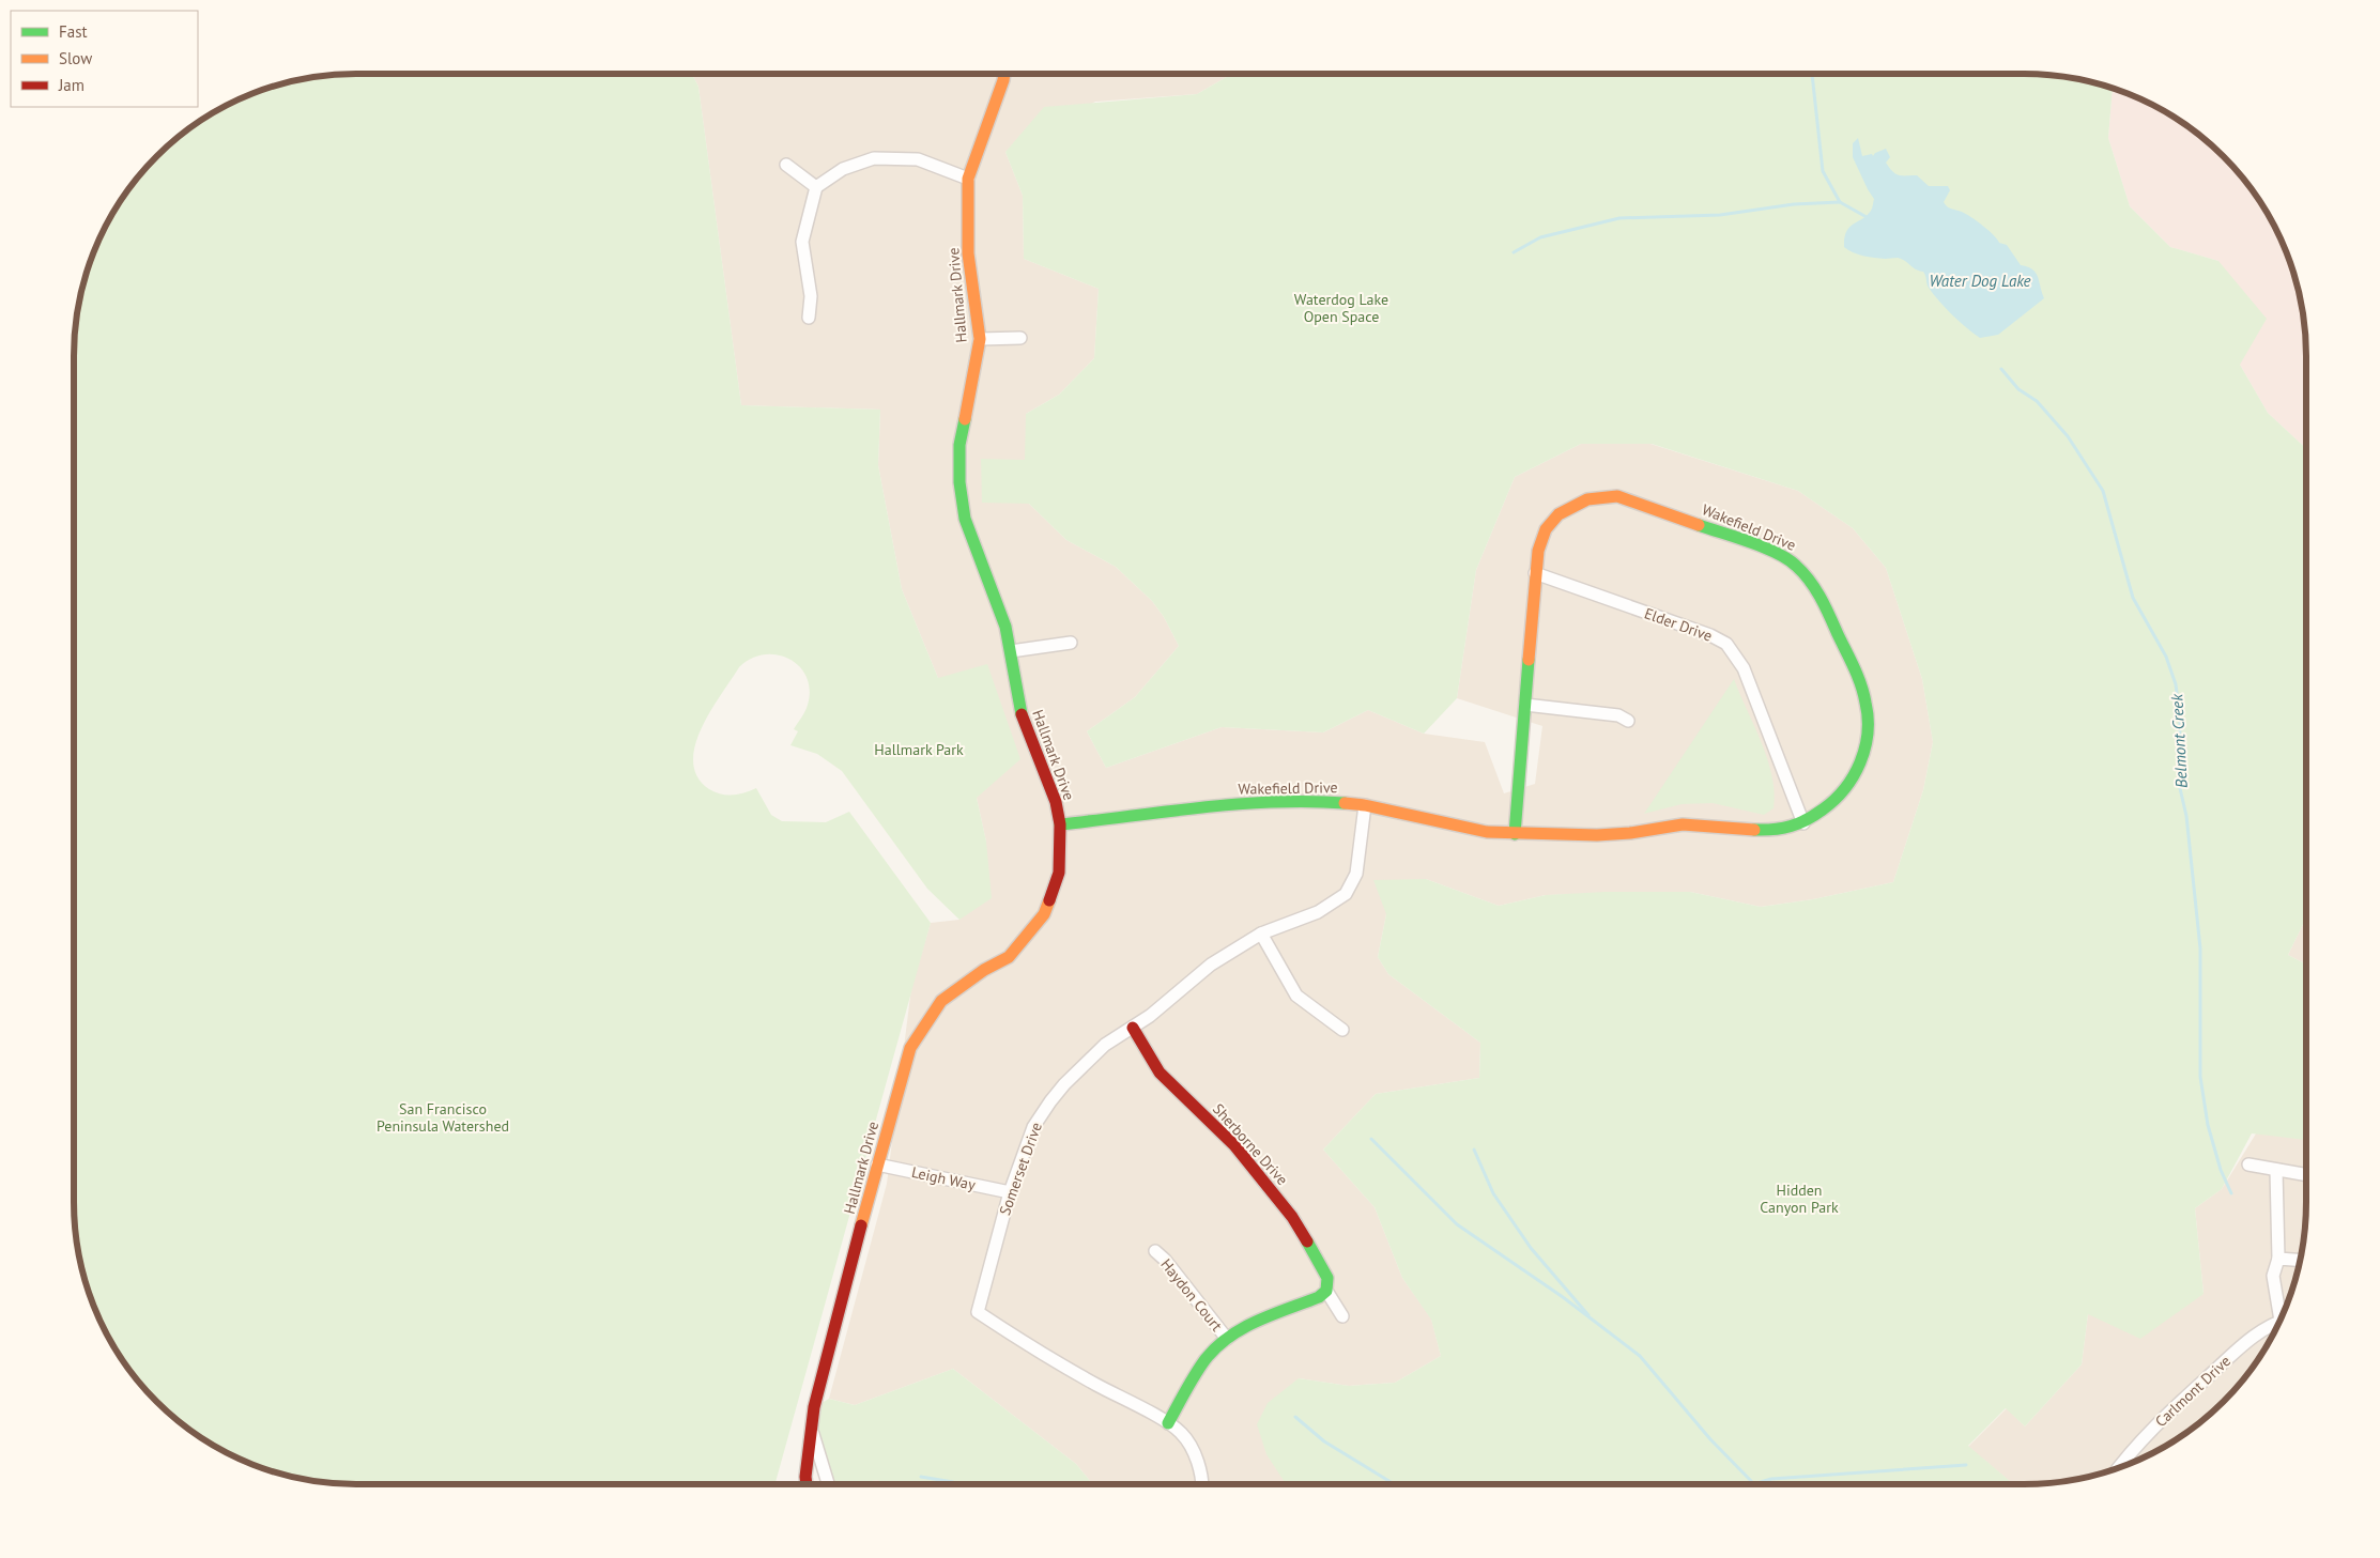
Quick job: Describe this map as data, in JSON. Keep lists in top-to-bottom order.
{
  "streets": {
    "street": [
      "Hallmark Drive",
      "Wakefield Drive",
      "Elder Drive",
      "Sherborne Drive",
      "Somerset Drive",
      "Leigh Way",
      "Haydon Court",
      "Carlmont Drive"
    ]
  },
  "crossings": [
    ["Hallmark Drive", "Wakefield Drive"],
    ["Hallmark Drive", "Leigh Way"],
    ["Wakefield Drive", "Elder Drive"],
    ["Wakefield Drive", "Somerset Drive"],
    ["Sherborne Drive", "Somerset Drive"],
    ["Somerset Drive", "Leigh Way"]
  ],
  "water": ["Water Dog Lake", "Belmont Creek"],
  "parks": [
    "Waterdog Lake Open Space",
    "Hallmark Park",
    "San Francisco Peninsula Watershed",
    "Hidden Canyon Park"
  ],
  "legend": ["Fast", "Slow", "Jam"]
}
